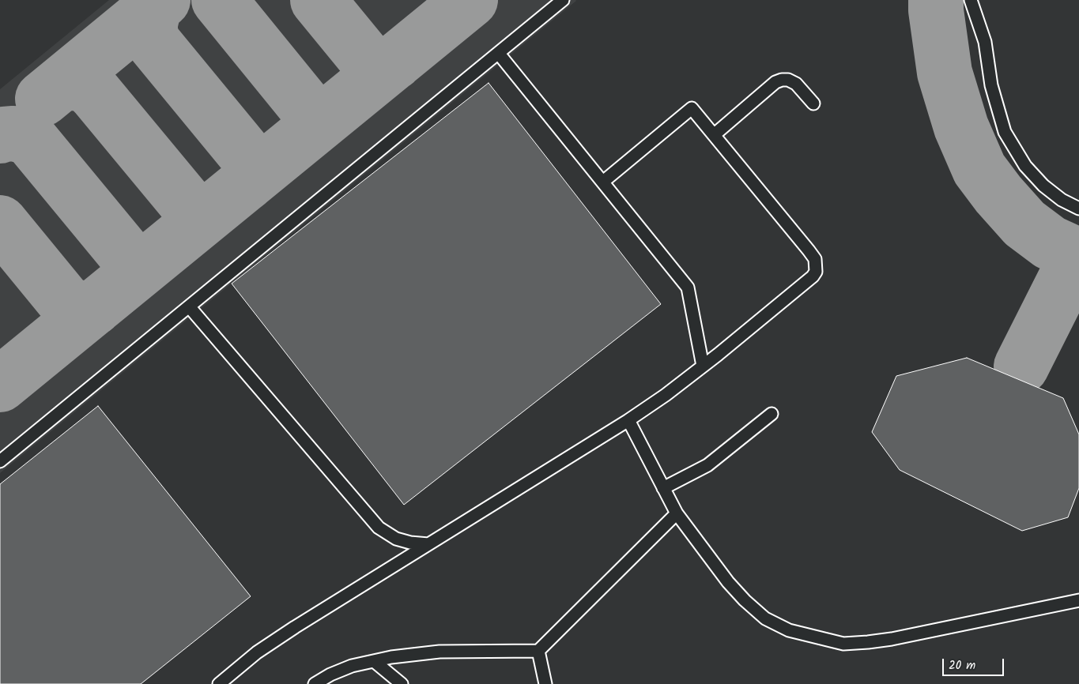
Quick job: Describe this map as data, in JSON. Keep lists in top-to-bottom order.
{
  "scale_bar": "20 m"
}
